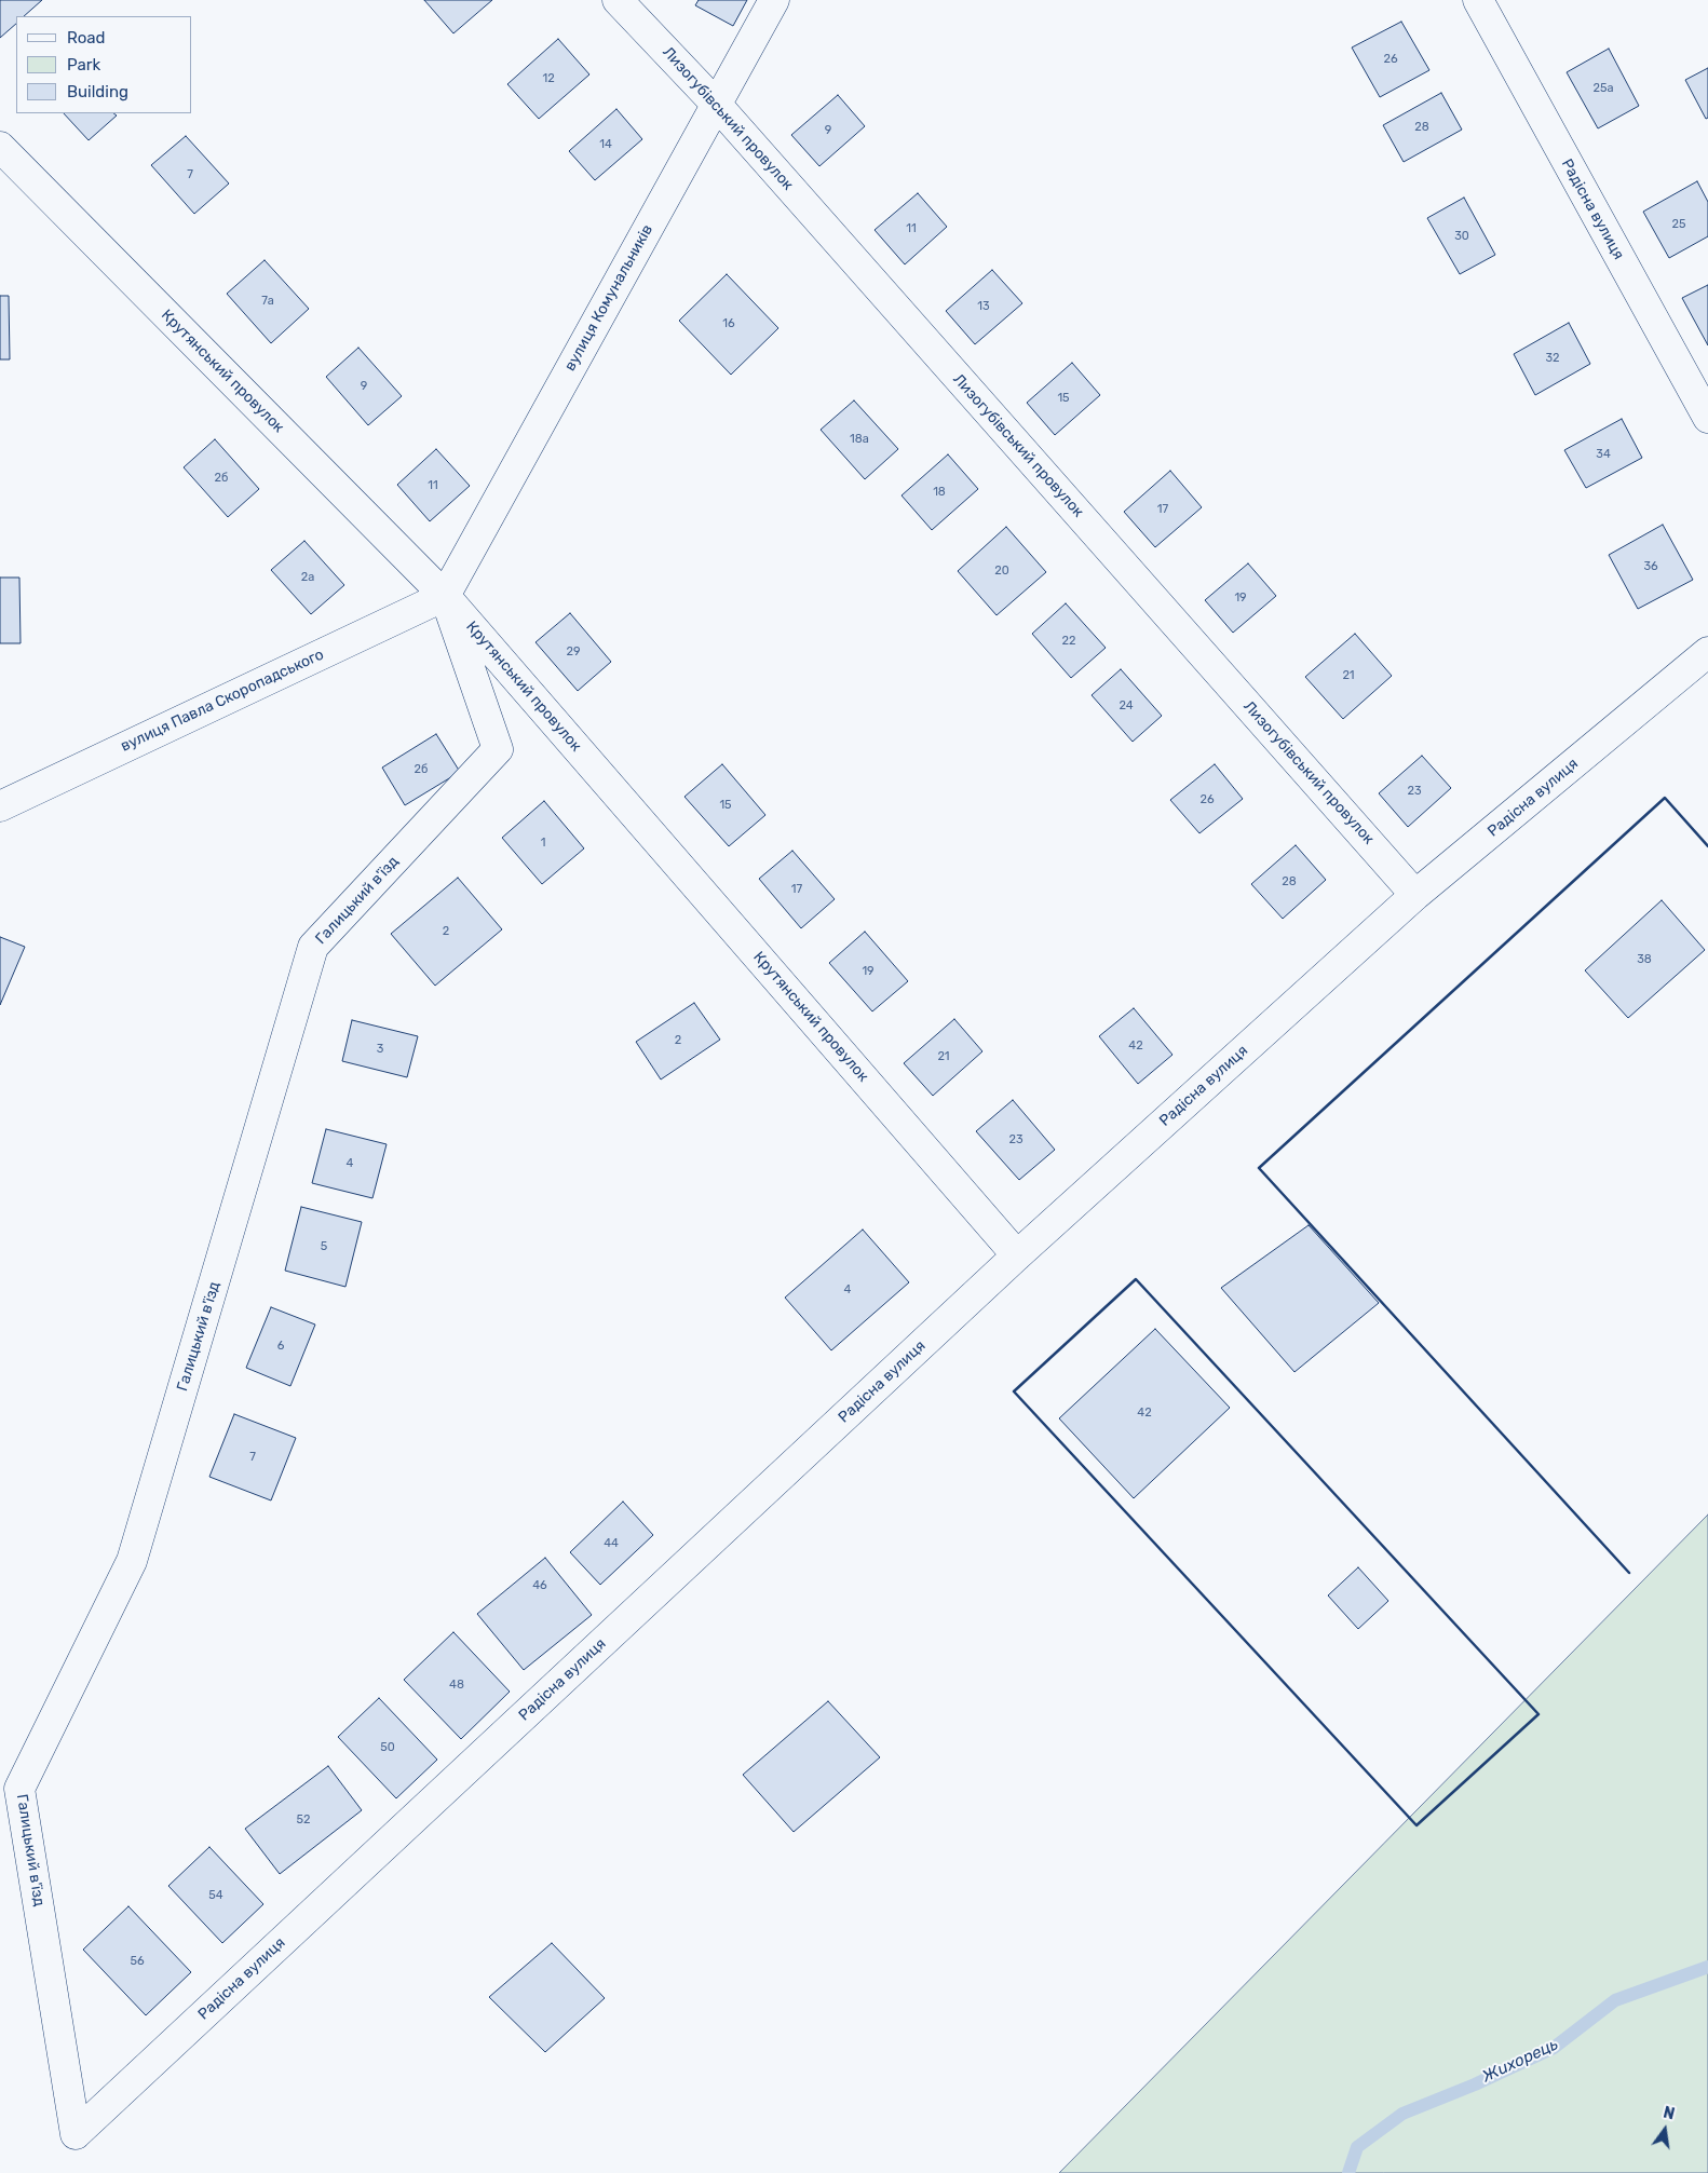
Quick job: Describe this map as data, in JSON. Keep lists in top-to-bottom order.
{
  "streets": {
    "street": [
      "Лизогубівський провулок",
      "Радісна вулиця",
      "вулиця Комунальників",
      "Крутянський провулок",
      "вулиця Павла Скоропадського",
      "Галицький в'їзд"
    ]
  },
  "crossings": [
    ["Лизогубівський провулок", "Радісна вулиця"],
    ["Лизогубівський провулок", "вулиця Комунальників"],
    ["Радісна вулиця", "Крутянський провулок"],
    ["Радісна вулиця", "Галицький в'їзд"],
    ["вулиця Комунальників", "Крутянський провулок"],
    ["вулиця Комунальників", "вулиця Павла Скоропадського"],
    ["вулиця Комунальників", "Галицький в'їзд"],
    ["Крутянський провулок", "вулиця Павла Скоропадського"],
    ["Крутянський провулок", "Галицький в'їзд"],
    ["вулиця Павла Скоропадського", "Галицький в'їзд"]
  ],
  "water": ["Жихорець"],
  "house_numbers": [
    "26",
    "12",
    "25а",
    "28",
    "9",
    "14",
    "7",
    "25",
    "11",
    "30",
    "7а",
    "13",
    "16",
    "32",
    "9",
    "15",
    "18а",
    "34",
    "2б",
    "11",
    "18",
    "17",
    "36",
    "20",
    "2а",
    "19",
    "22",
    "29",
    "21",
    "24",
    "2б",
    "23",
    "26",
    "15",
    "1",
    "28",
    "17",
    "2",
    "38",
    "19",
    "2",
    "42",
    "3",
    "21",
    "23",
    "4",
    "5",
    "4",
    "6",
    "42",
    "7",
    "44",
    "46",
    "48",
    "50",
    "52",
    "54",
    "56"
  ],
  "legend": ["Road", "Park", "Building"],
  "north": "top"
}
